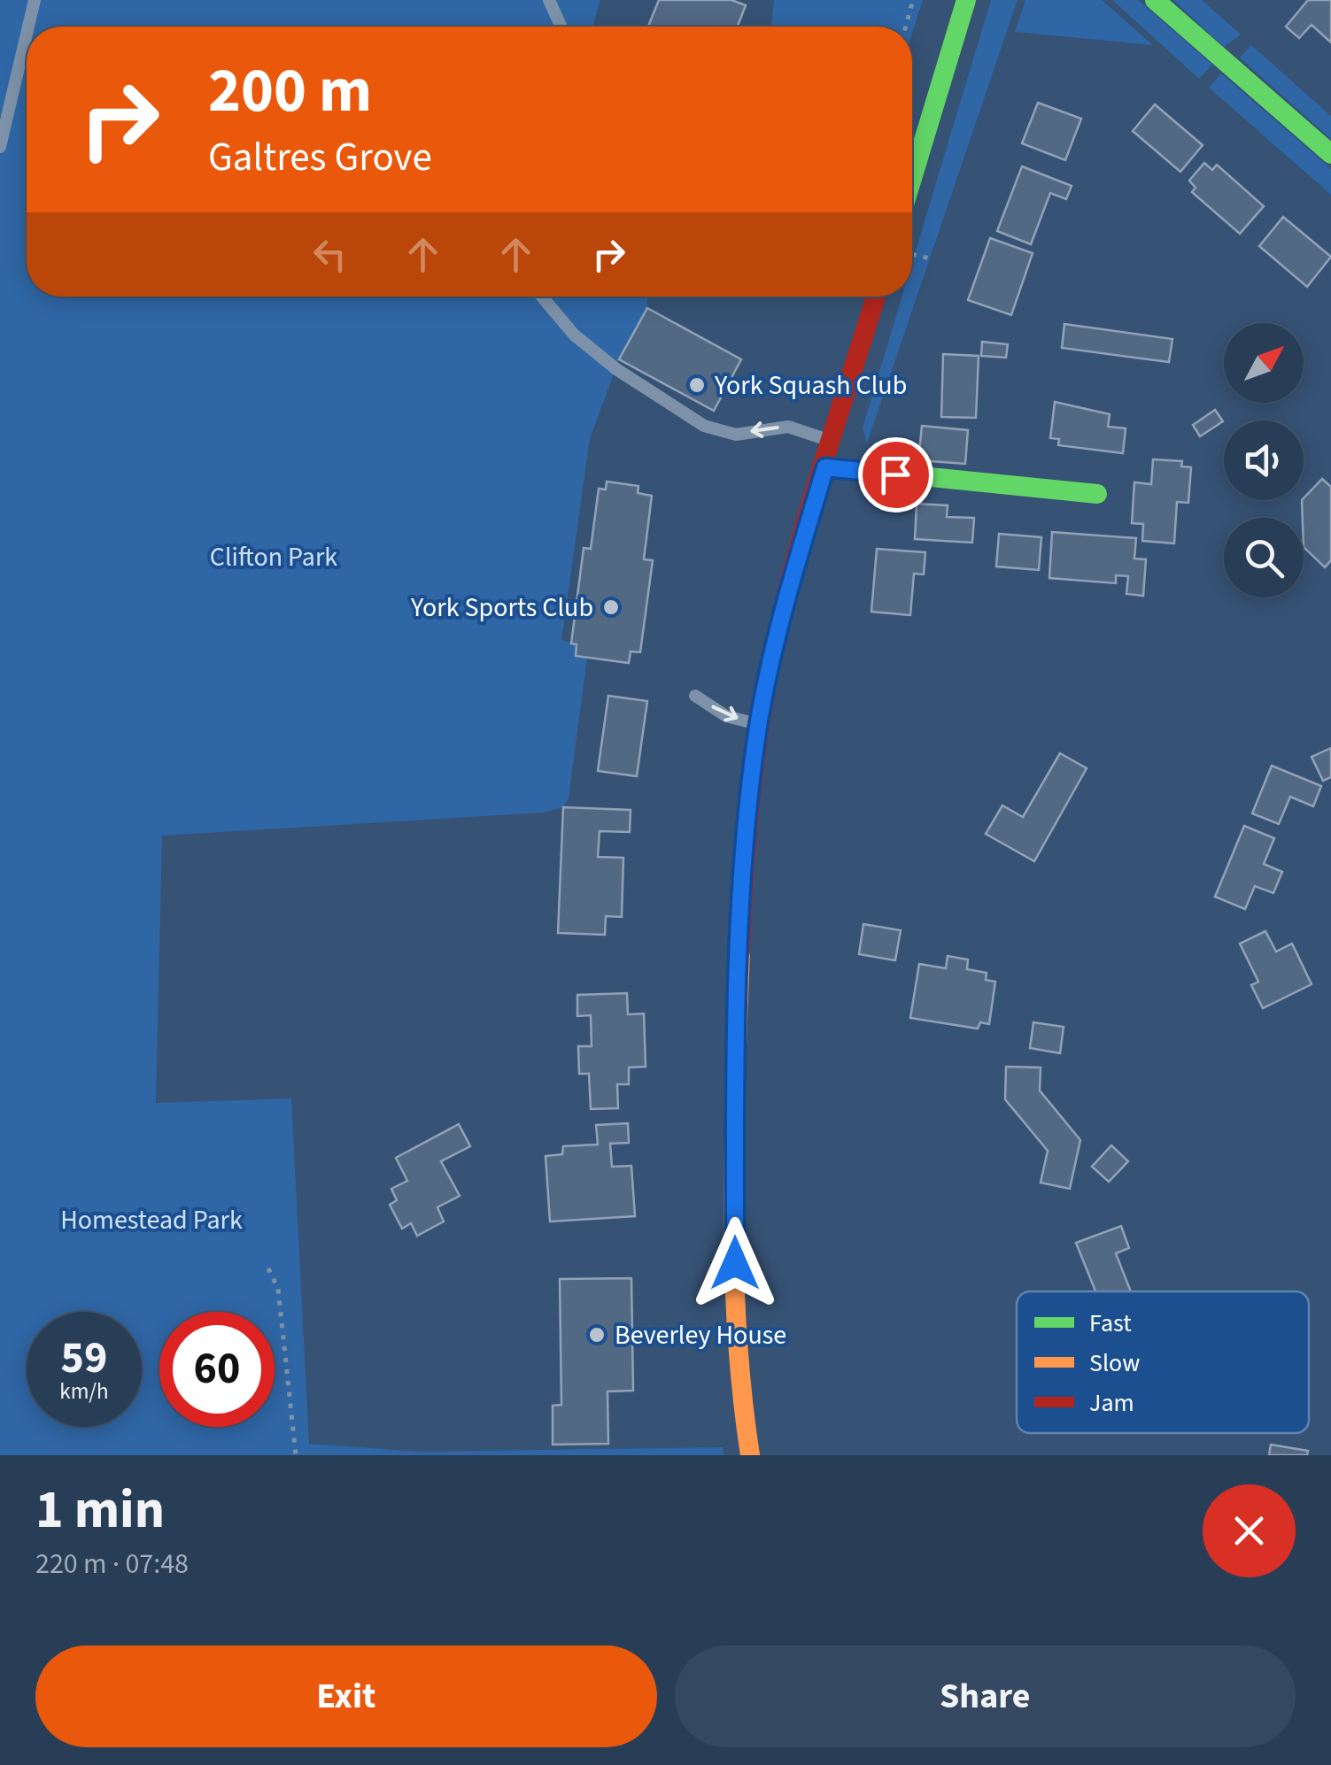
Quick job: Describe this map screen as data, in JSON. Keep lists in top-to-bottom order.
{
  "parks": ["Clifton Park", "Homestead Park"],
  "places": ["York Squash Club", "York Sports Club", "Beverley House"],
  "legend": ["Fast", "Slow", "Jam"],
  "north": "top right",
  "page": {
    "turn": ["200 m", "Galtres Grove"],
    "speed": "59 km/h",
    "limit": "60",
    "heading": ["1 min", "220 m · 07:48"],
    "buttons": ["Exit", "Share"]
  }
}
